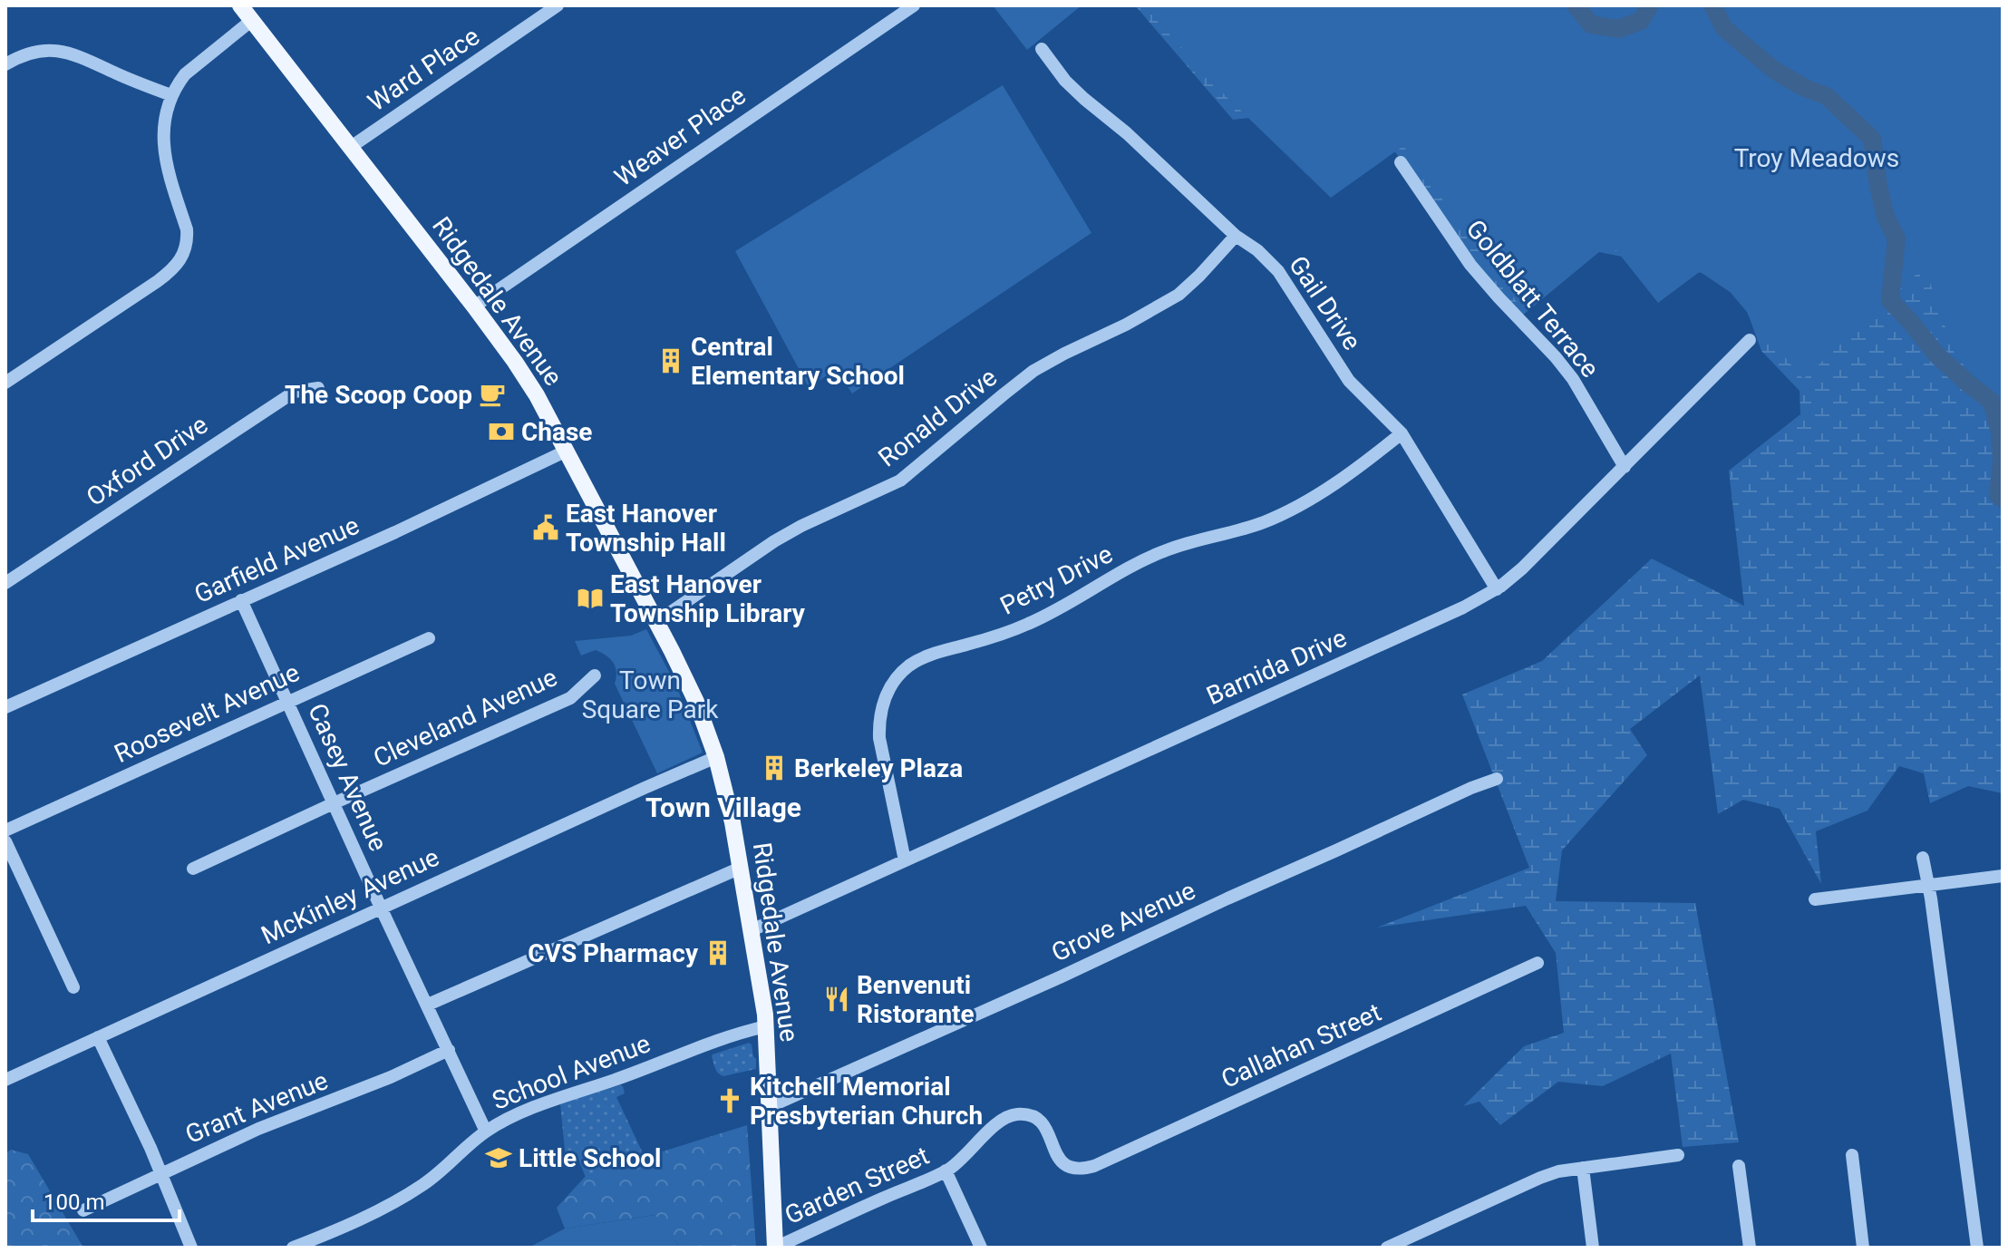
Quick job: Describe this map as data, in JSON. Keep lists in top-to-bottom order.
{
  "streets": {
    "main road": ["Ridgedale Avenue"],
    "street": [
      "Ward Place",
      "Weaver Place",
      "Goldblatt Terrace",
      "Gail Drive",
      "Ronald Drive",
      "Oxford Drive",
      "Garfield Avenue",
      "Petry Drive",
      "Barnida Drive",
      "Roosevelt Avenue",
      "Cleveland Avenue",
      "Casey Avenue",
      "McKinley Avenue",
      "Grove Avenue",
      "Callahan Street",
      "School Avenue",
      "Grant Avenue",
      "Garden Street"
    ]
  },
  "crossings": [
    ["Ward Place", "Ridgedale Avenue"],
    ["Weaver Place", "Ridgedale Avenue"],
    ["Goldblatt Terrace", "Barnida Drive"],
    ["Ridgedale Avenue", "Ronald Drive"],
    ["Ridgedale Avenue", "Garfield Avenue"],
    ["Ridgedale Avenue", "Barnida Drive"],
    ["Ridgedale Avenue", "McKinley Avenue"],
    ["Ridgedale Avenue", "Grove Avenue"],
    ["Ridgedale Avenue", "School Avenue"],
    ["Ridgedale Avenue", "Garden Street"],
    ["Gail Drive", "Ronald Drive"],
    ["Gail Drive", "Petry Drive"],
    ["Gail Drive", "Barnida Drive"],
    ["Garfield Avenue", "Casey Avenue"],
    ["Petry Drive", "Barnida Drive"],
    ["Roosevelt Avenue", "Casey Avenue"],
    ["Cleveland Avenue", "Casey Avenue"],
    ["Casey Avenue", "McKinley Avenue"],
    ["Casey Avenue", "School Avenue"],
    ["Casey Avenue", "Grant Avenue"],
    ["Callahan Street", "Garden Street"]
  ],
  "districts": ["Town Village"],
  "parks": ["Troy Meadows", "Town Square Park"],
  "places": {
    "building": ["Central Elementary School", "Berkeley Plaza", "CVS Pharmacy"],
    "cafe": ["The Scoop Coop"],
    "bank": ["Chase"],
    "public building": ["East Hanover Township Hall"],
    "library": ["East Hanover Township Library"],
    "restaurant": ["Benvenuti Ristorante"],
    "church": ["Kitchell Memorial Presbyterian Church"],
    "school or university": ["Little School"]
  },
  "scale_bar": "100 m"
}
